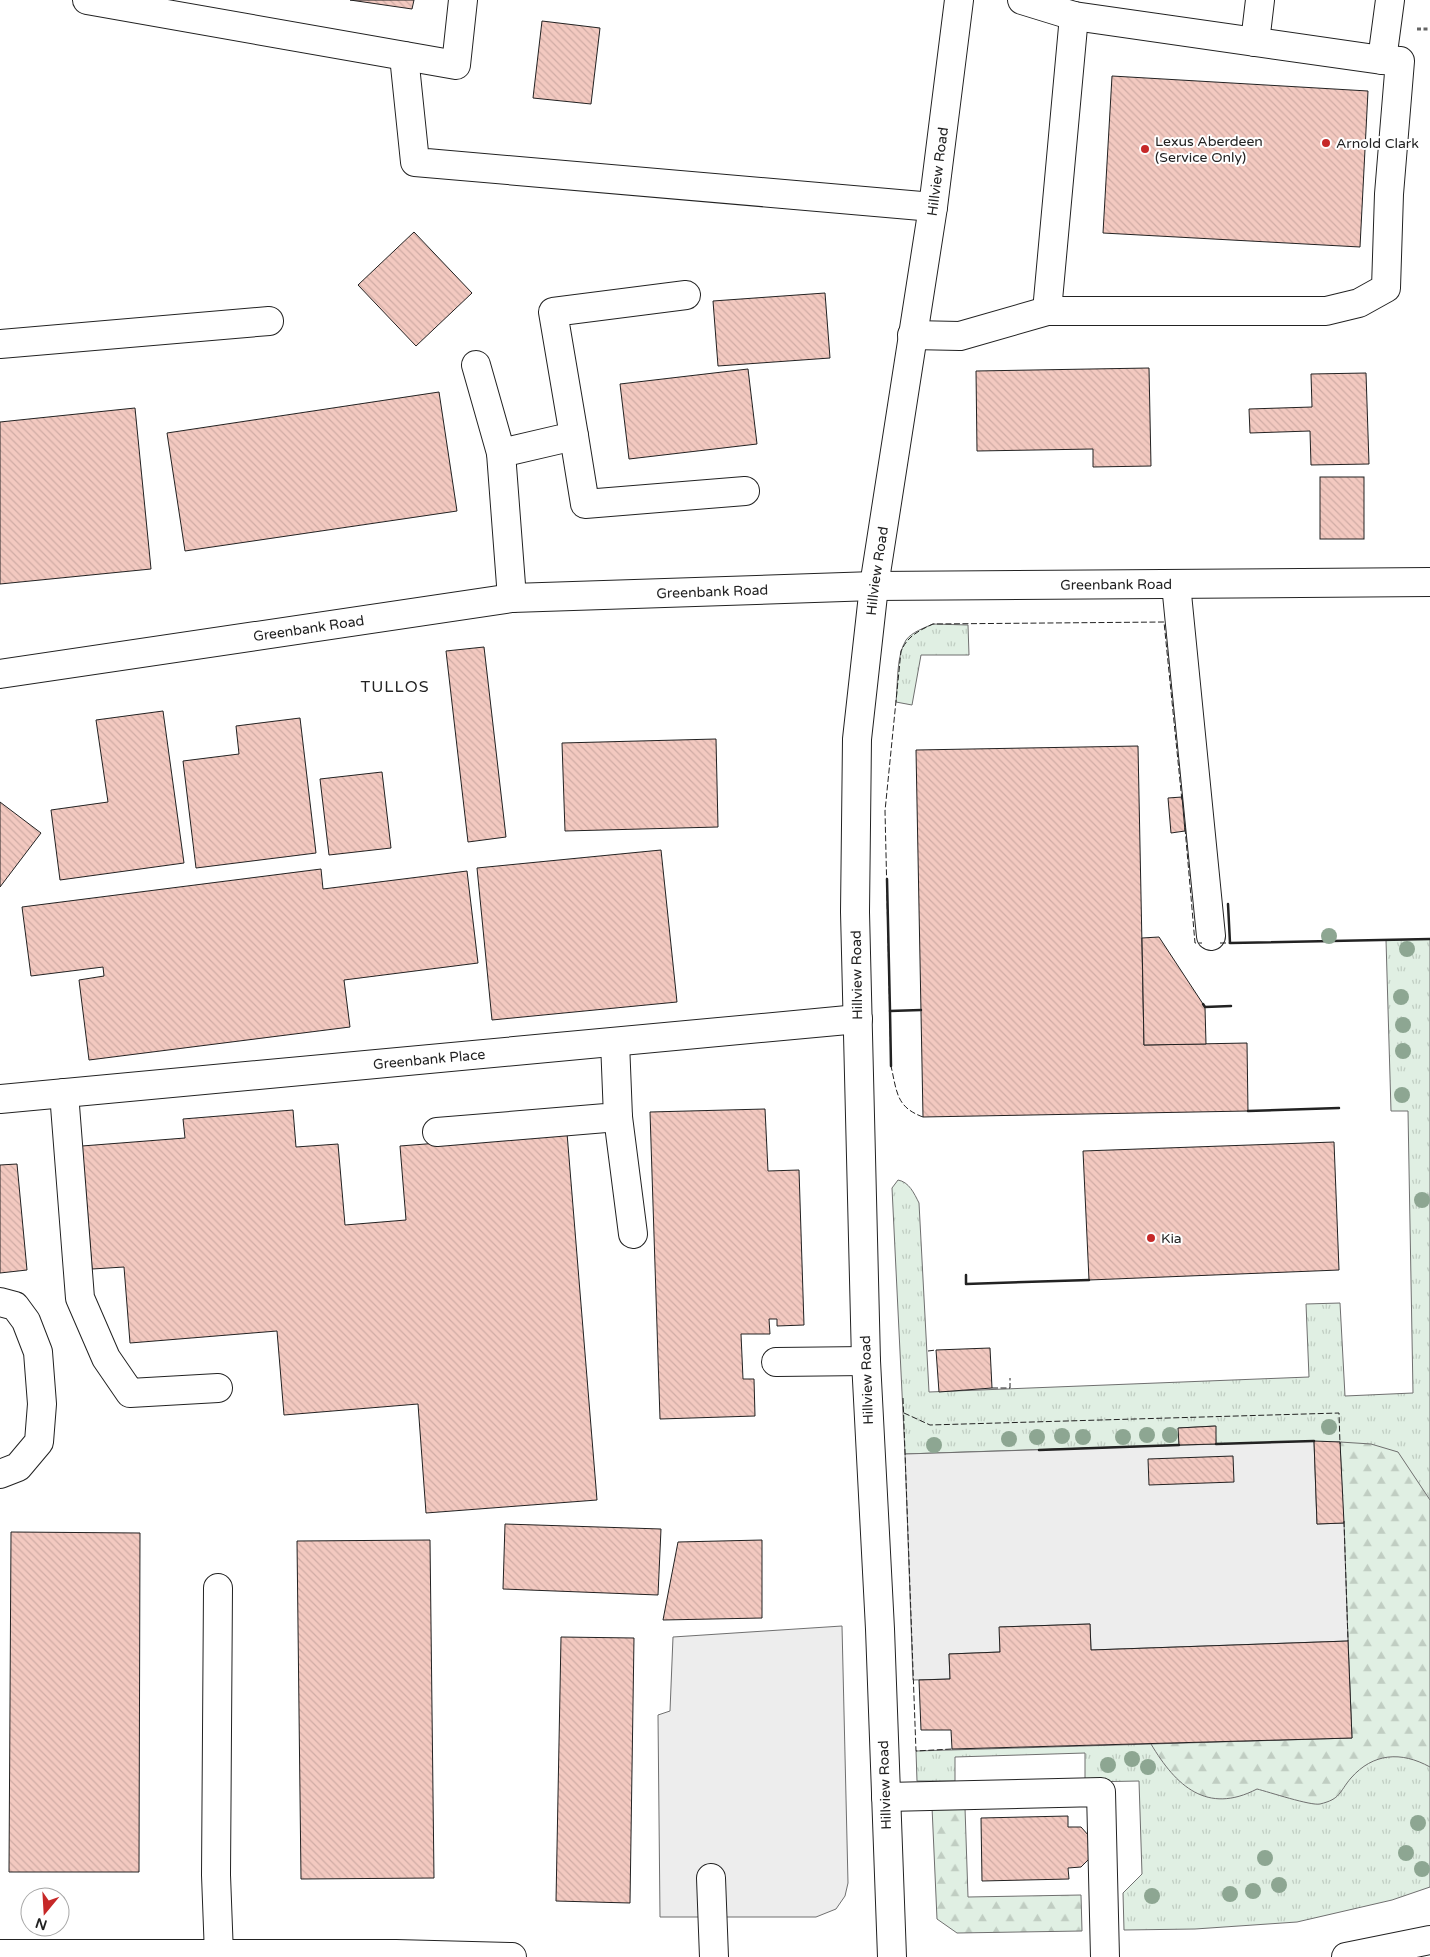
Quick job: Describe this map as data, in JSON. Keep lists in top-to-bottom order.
{
  "streets": {
    "street": ["Hillview Road", "Greenbank Road", "Greenbank Place"]
  },
  "crossings": [
    ["Hillview Road", "Greenbank Road"],
    ["Hillview Road", "Greenbank Place"]
  ],
  "districts": ["TULLOS"],
  "places": ["Arnold Clark", "Lexus Aberdeen (Service Only)", "Kia"],
  "north": "bottom"
}
